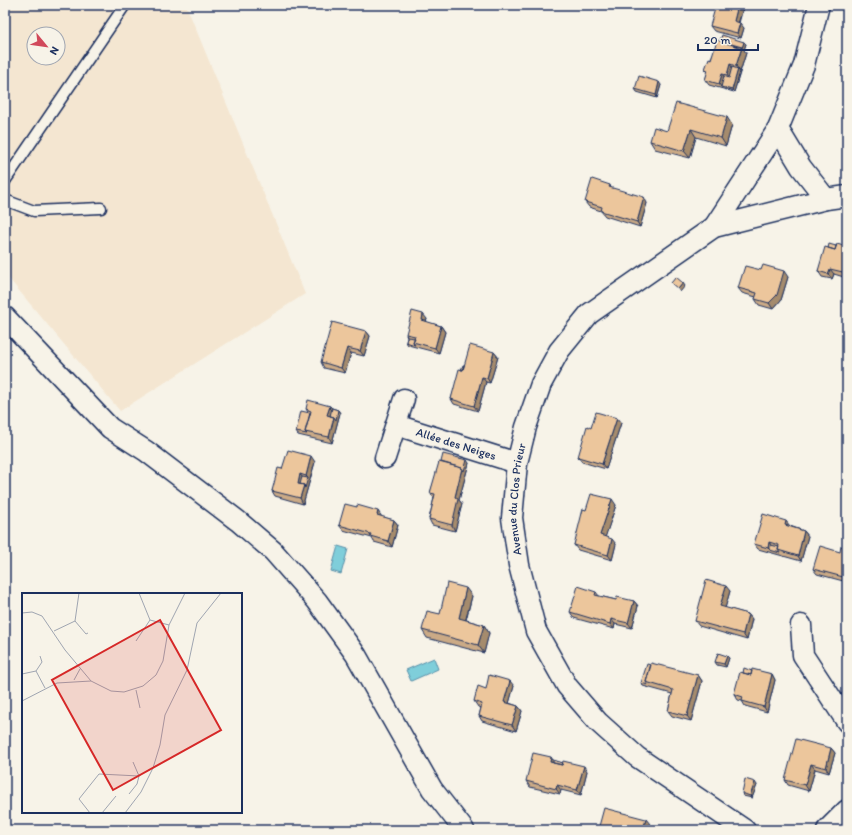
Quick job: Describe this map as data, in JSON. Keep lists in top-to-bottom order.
{
  "streets": {
    "street": ["Allée des Neiges", "Avenue du Clos Prieur"]
  },
  "crossings": [
    ["Allée des Neiges", "Avenue du Clos Prieur"]
  ],
  "scale_bar": "20 m",
  "north": "bottom right"
}
